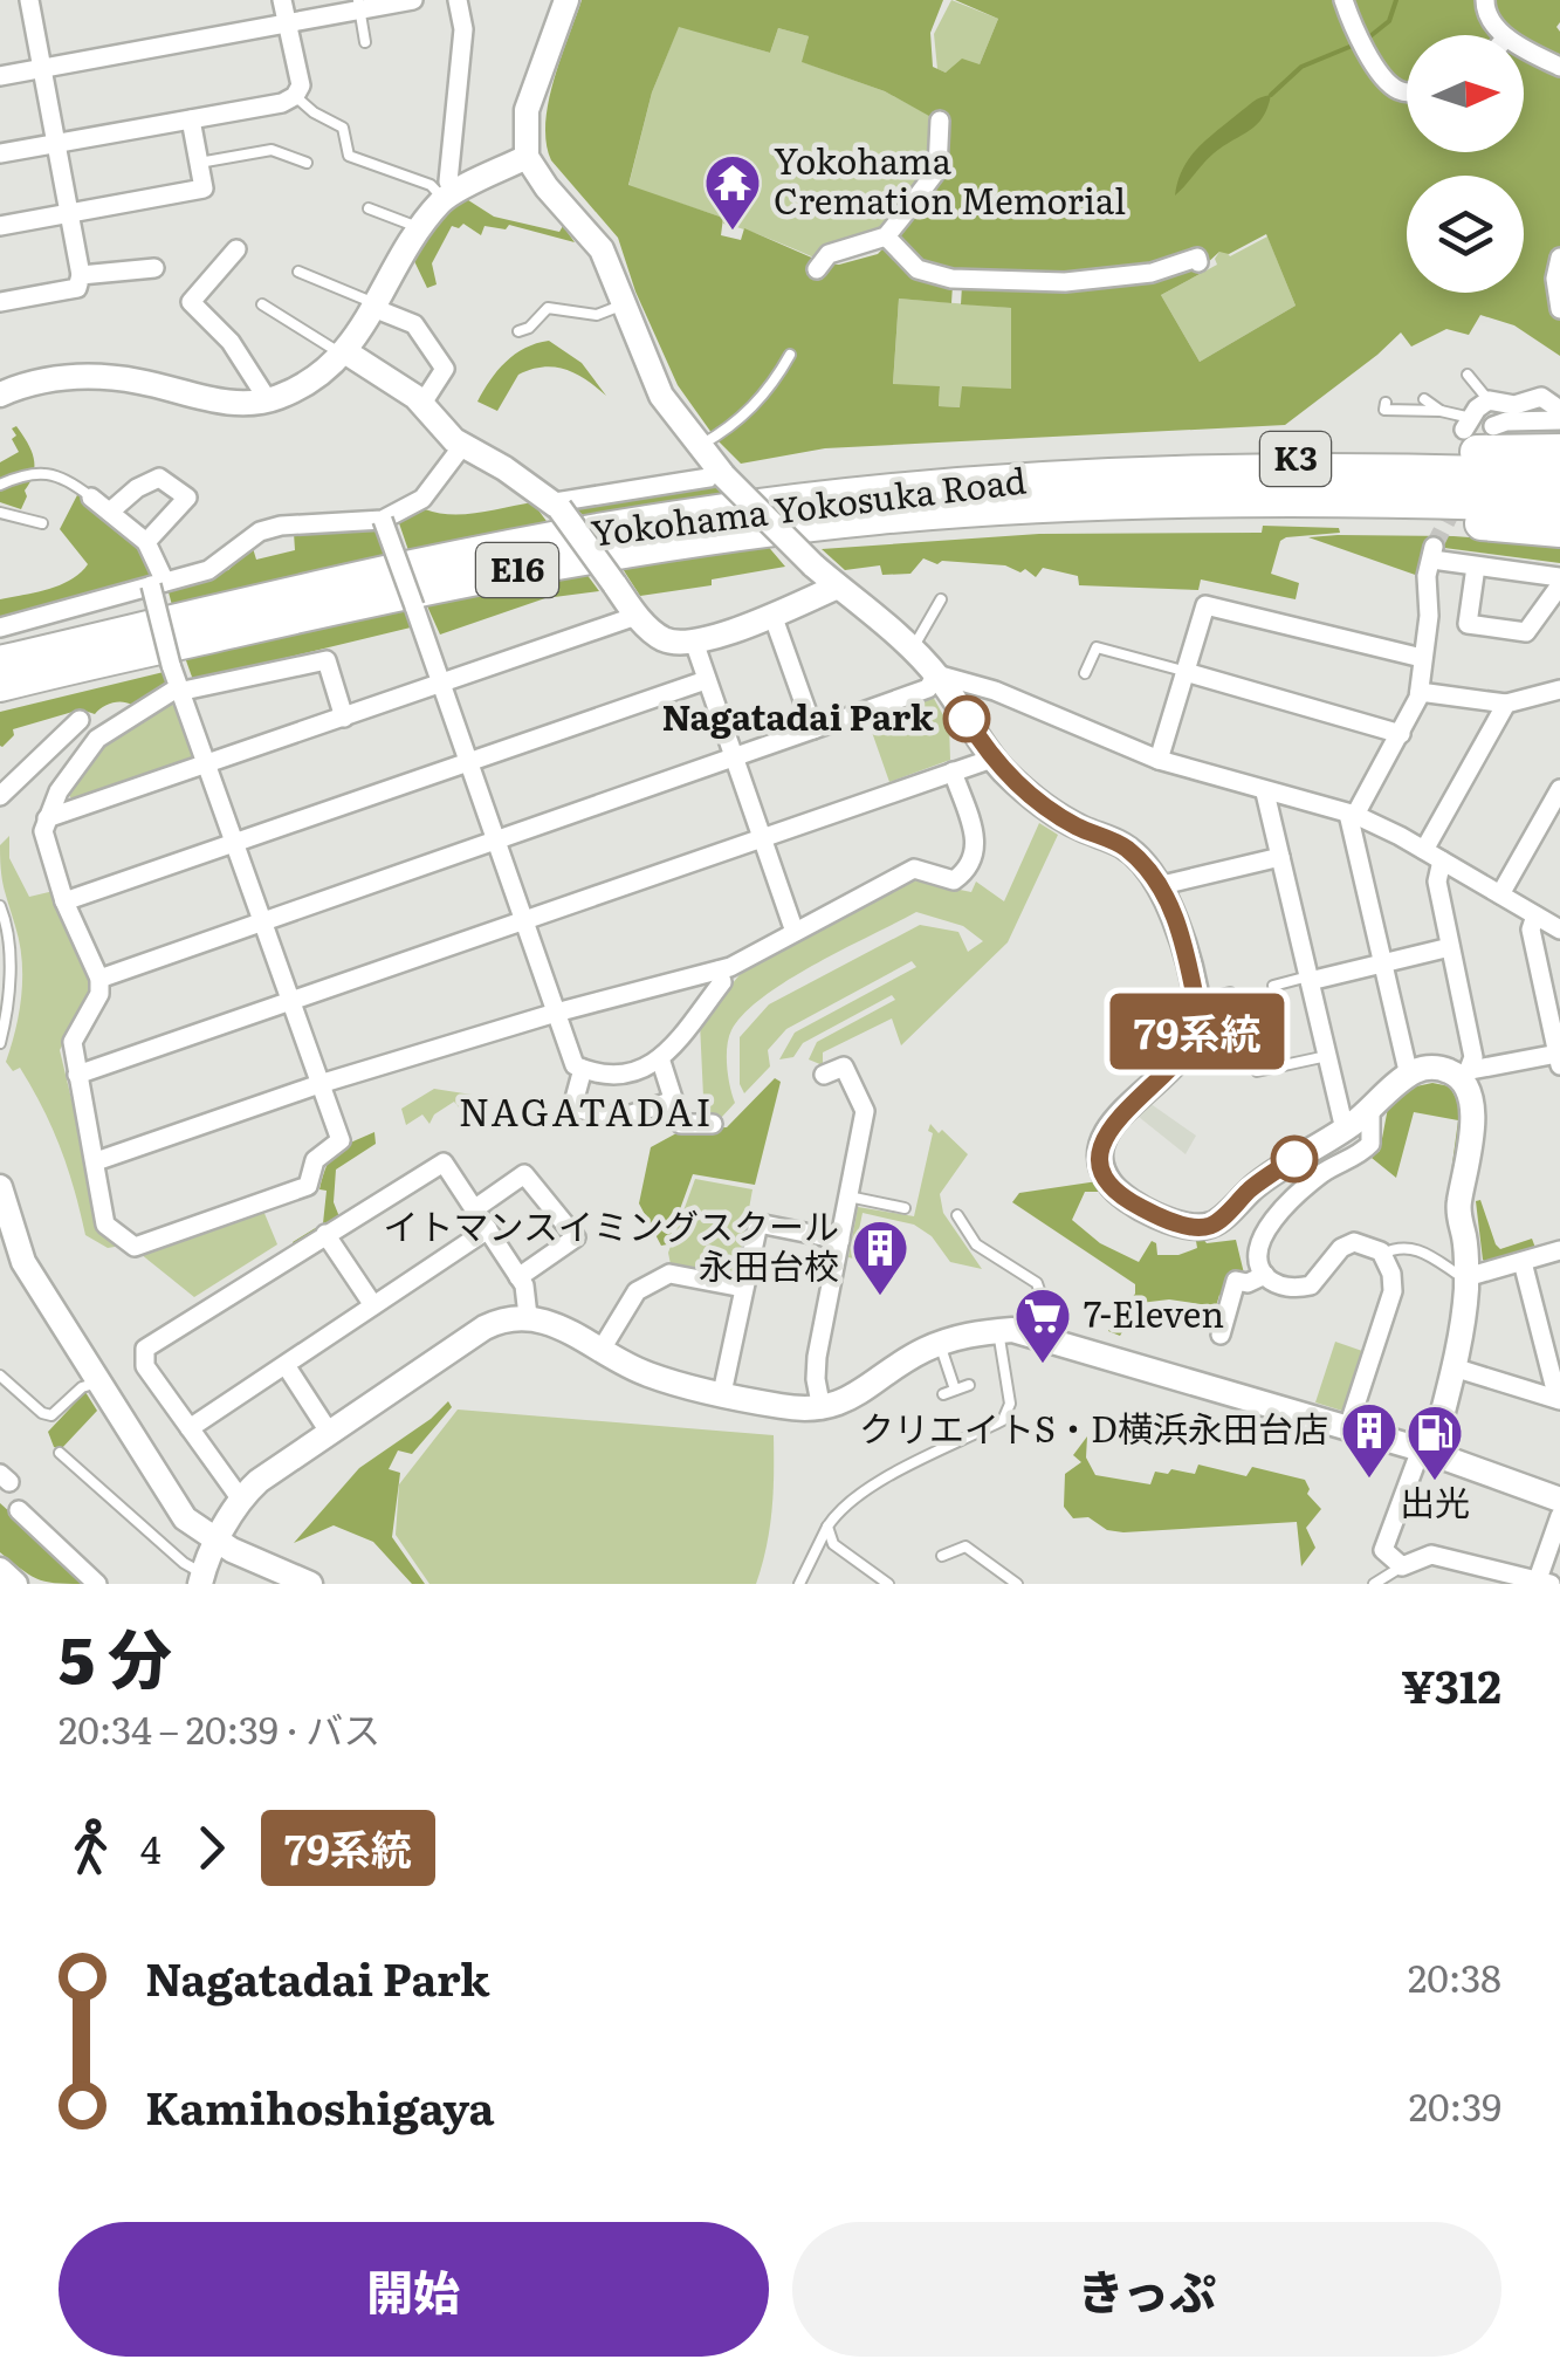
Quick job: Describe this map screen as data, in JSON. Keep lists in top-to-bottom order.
{
  "streets": {
    "highway": ["K3", "Yokohama Yokosuka Road", "E16"]
  },
  "crossings": [
    ["K3", "Yokohama Yokosuka Road"]
  ],
  "districts": ["NAGATADAI"],
  "places": {
    "temple": ["Yokohama Cremation Memorial"],
    "other": ["Nagatadai Park"],
    "building": ["イトマンスイミングスクール 永田台校", "クリエイトS・D横浜永田台店"],
    "supermarket": ["7-Eleven"],
    "fuel station": ["出光"]
  },
  "lines": ["bus line 79系統"],
  "north": "right",
  "page": {
    "on_map": "79系統",
    "heading": ["5 分", "20:34 – 20:39 · バス", "¥312"],
    "legs": ["4", "79系統"],
    "list": [
      {
        "name": "Nagatadai Park",
        "value": "20:38"
      },
      {
        "name": "Kamihoshigaya",
        "value": "20:39"
      }
    ],
    "buttons": ["開始", "きっぷ"]
  }
}
